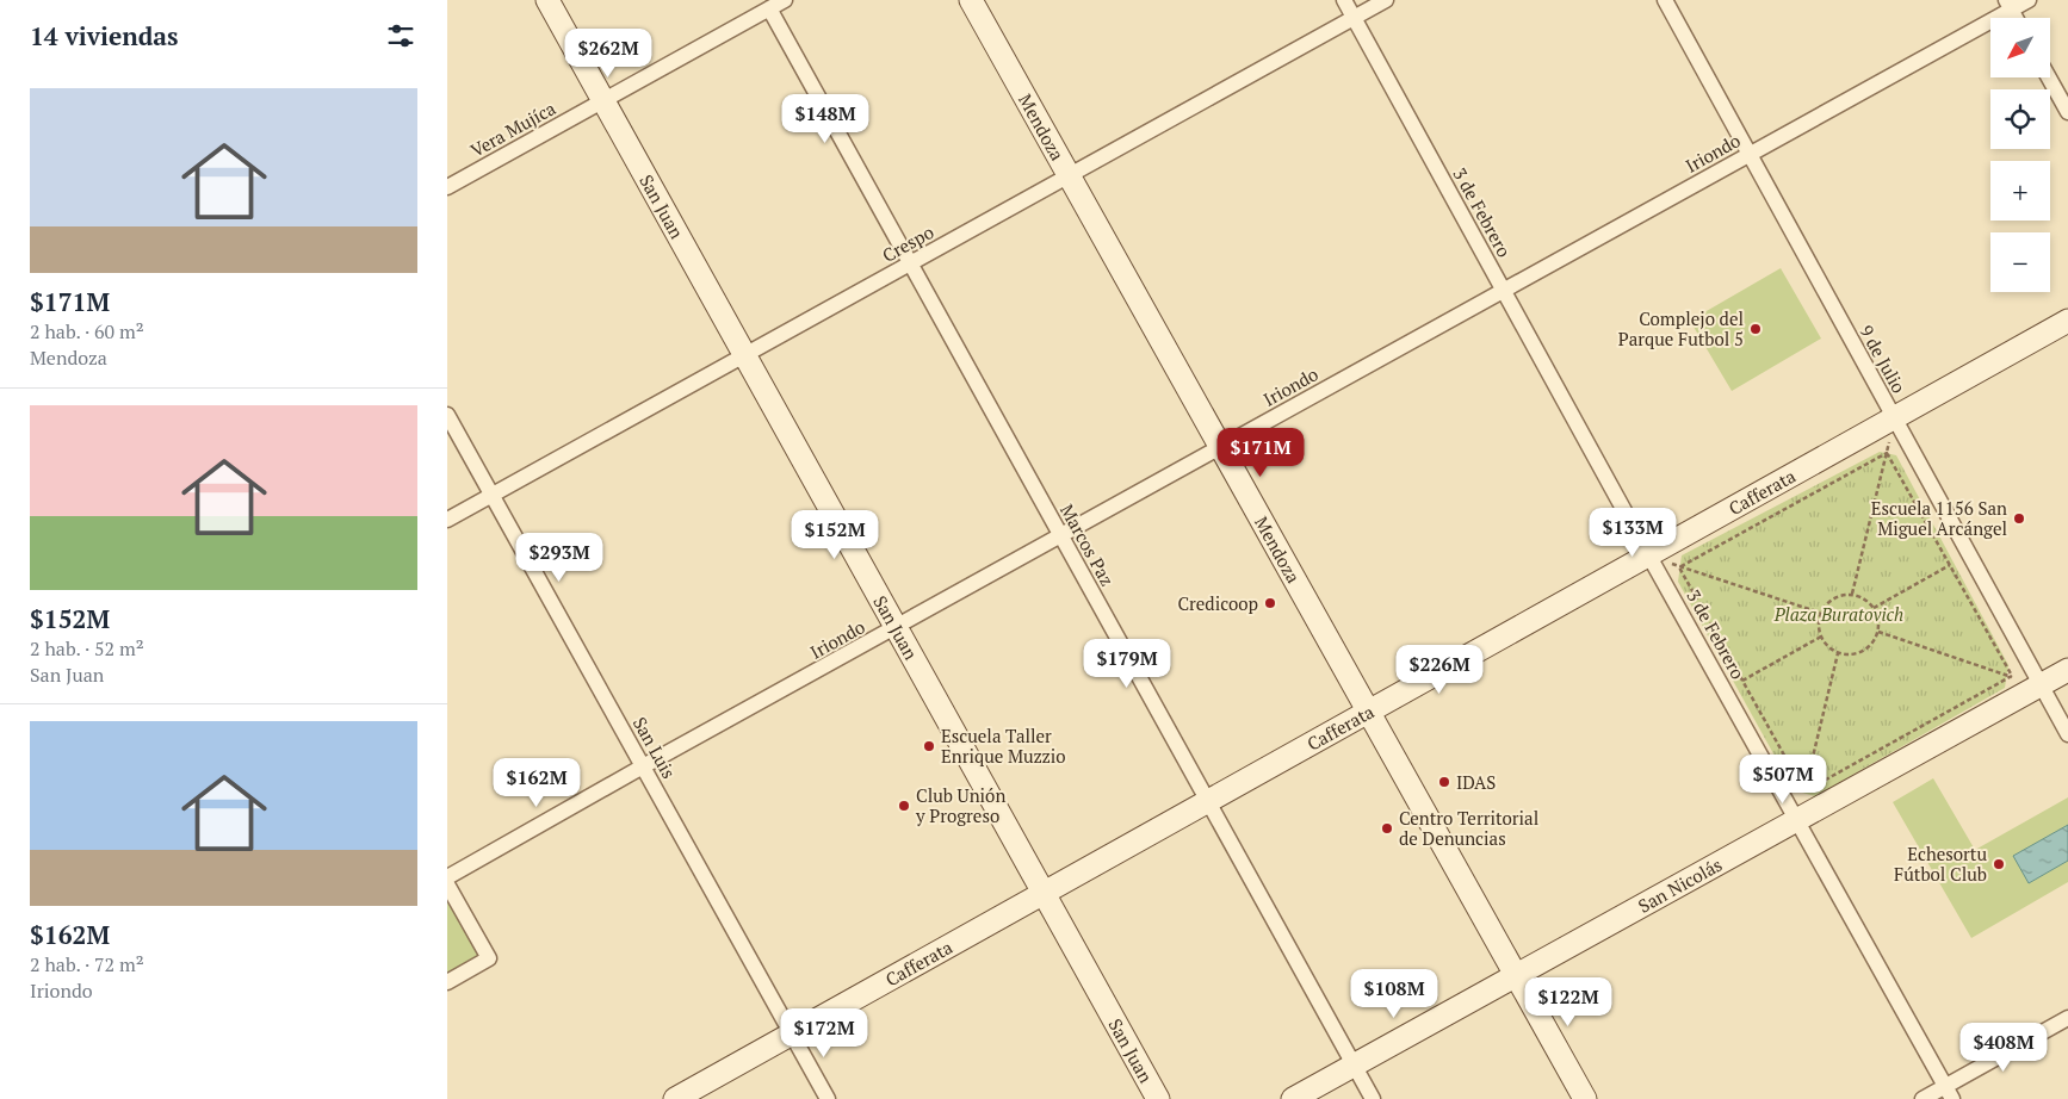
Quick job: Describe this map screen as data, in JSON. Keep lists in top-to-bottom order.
{
  "streets": {
    "main road": [
      "Mendoza",
      "San Juan",
      "Cafferata",
      "San Nicolás"
    ],
    "street": [
      "Vera Mujíca",
      "Iriondo",
      "3 de Febrero",
      "Crespo",
      "9 de Julio",
      "Marcos Paz",
      "San Luis"
    ]
  },
  "crossings": [
    ["Mendoza", "Iriondo"],
    ["Mendoza", "Crespo"],
    ["Mendoza", "Cafferata"],
    ["Mendoza", "San Nicolás"],
    ["Vera Mujíca", "San Juan"],
    ["Vera Mujíca", "Marcos Paz"],
    ["Iriondo", "San Juan"],
    ["Iriondo", "3 de Febrero"],
    ["Iriondo", "9 de Julio"],
    ["Iriondo", "Marcos Paz"],
    ["Iriondo", "San Luis"],
    ["San Juan", "Crespo"],
    ["San Juan", "Cafferata"],
    ["3 de Febrero", "Crespo"],
    ["3 de Febrero", "Cafferata"],
    ["3 de Febrero", "San Nicolás"],
    ["Crespo", "Marcos Paz"],
    ["Crespo", "San Luis"],
    ["9 de Julio", "Cafferata"],
    ["9 de Julio", "San Nicolás"],
    ["Cafferata", "Marcos Paz"],
    ["Cafferata", "San Luis"],
    ["Marcos Paz", "San Nicolás"]
  ],
  "parks": ["Plaza Buratovich"],
  "places": [
    "Complejo del Parque Futbol 5",
    "Escuela 1156 San Miguel Arcángel",
    "Credicoop",
    "Escuela Taller Enrique Muzzio",
    "IDAS",
    "Club Unión y Progreso",
    "Centro Territorial de Denuncias",
    "Echesortu Fútbol Club"
  ],
  "north": "bottom left",
  "page": {
    "heading": "14 viviendas",
    "map_buttons": ["+", "−"],
    "price": [
      "$262M",
      "$148M",
      "$171M",
      "$133M",
      "$152M",
      "$293M",
      "$179M",
      "$226M",
      "$507M",
      "$162M",
      "$108M",
      "$122M",
      "$172M",
      "$408M"
    ],
    "list": [
      {
        "name": "$171M",
        "note": "2 hab. · 60 m² · Mendoza"
      },
      {
        "name": "$152M",
        "note": "2 hab. · 52 m² · San Juan"
      },
      {
        "name": "$162M",
        "note": "2 hab. · 72 m² · Iriondo"
      }
    ]
  }
}
